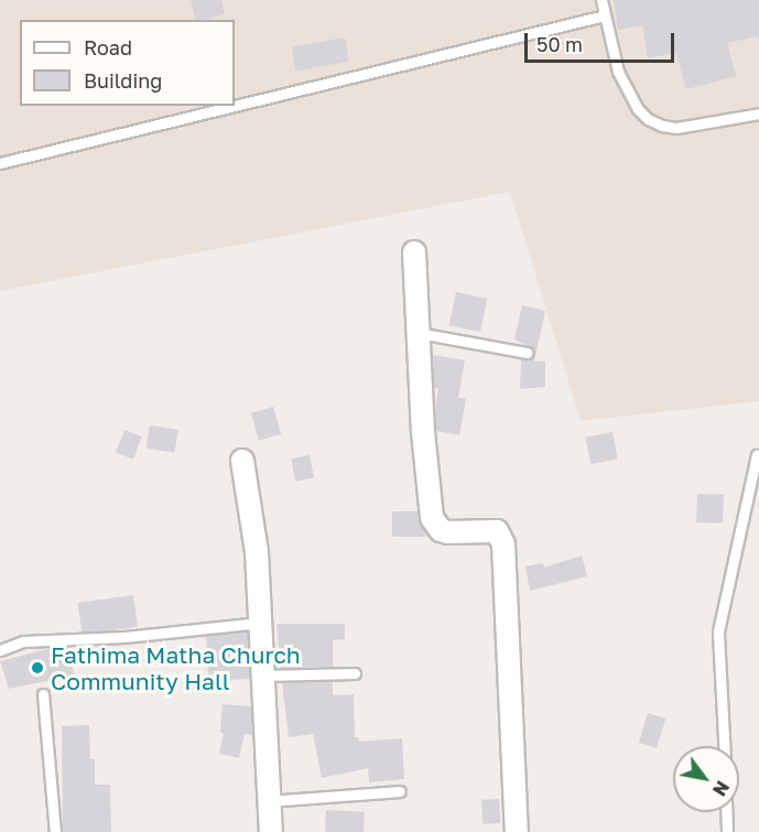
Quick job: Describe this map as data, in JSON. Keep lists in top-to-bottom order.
{
  "places": ["Fathima Matha Church Community Hall"],
  "legend": ["Road", "Building"],
  "scale_bar": "50 m",
  "north": "bottom right"
}
